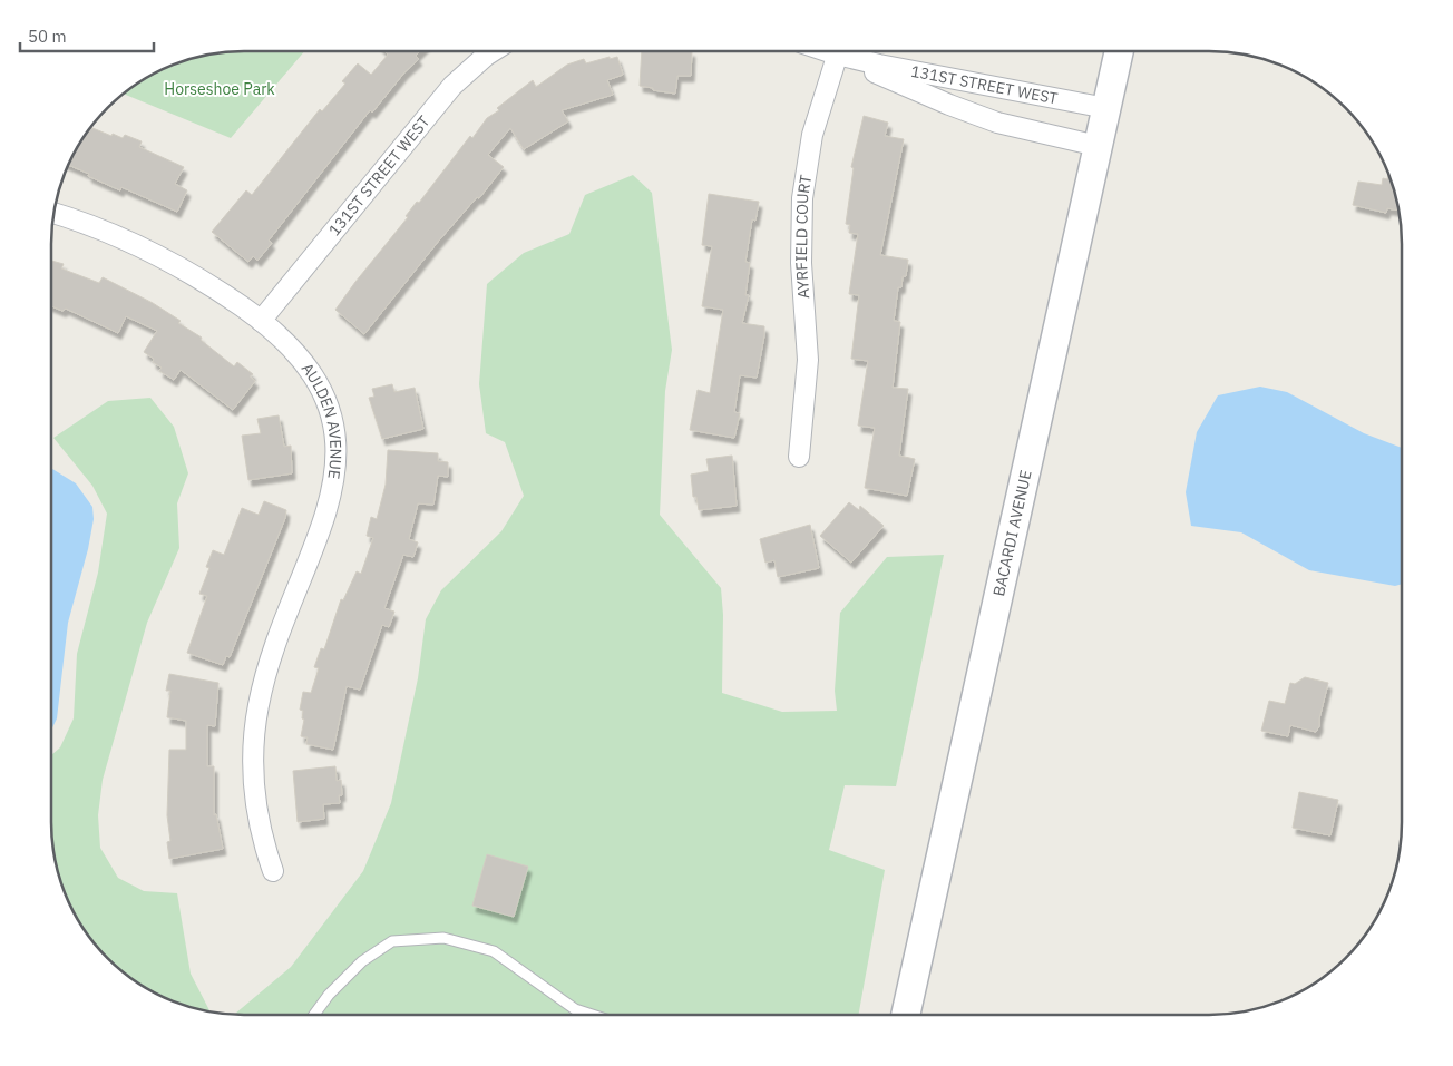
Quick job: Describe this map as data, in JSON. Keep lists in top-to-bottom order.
{
  "streets": {
    "street": [
      "131ST STREET WEST",
      "AYRFIELD COURT",
      "AULDEN AVENUE",
      "BACARDI AVENUE"
    ]
  },
  "crossings": [
    ["131ST STREET WEST", "AULDEN AVENUE"],
    ["131ST STREET WEST", "BACARDI AVENUE"]
  ],
  "parks": ["Horseshoe Park"],
  "scale_bar": "50 m"
}
